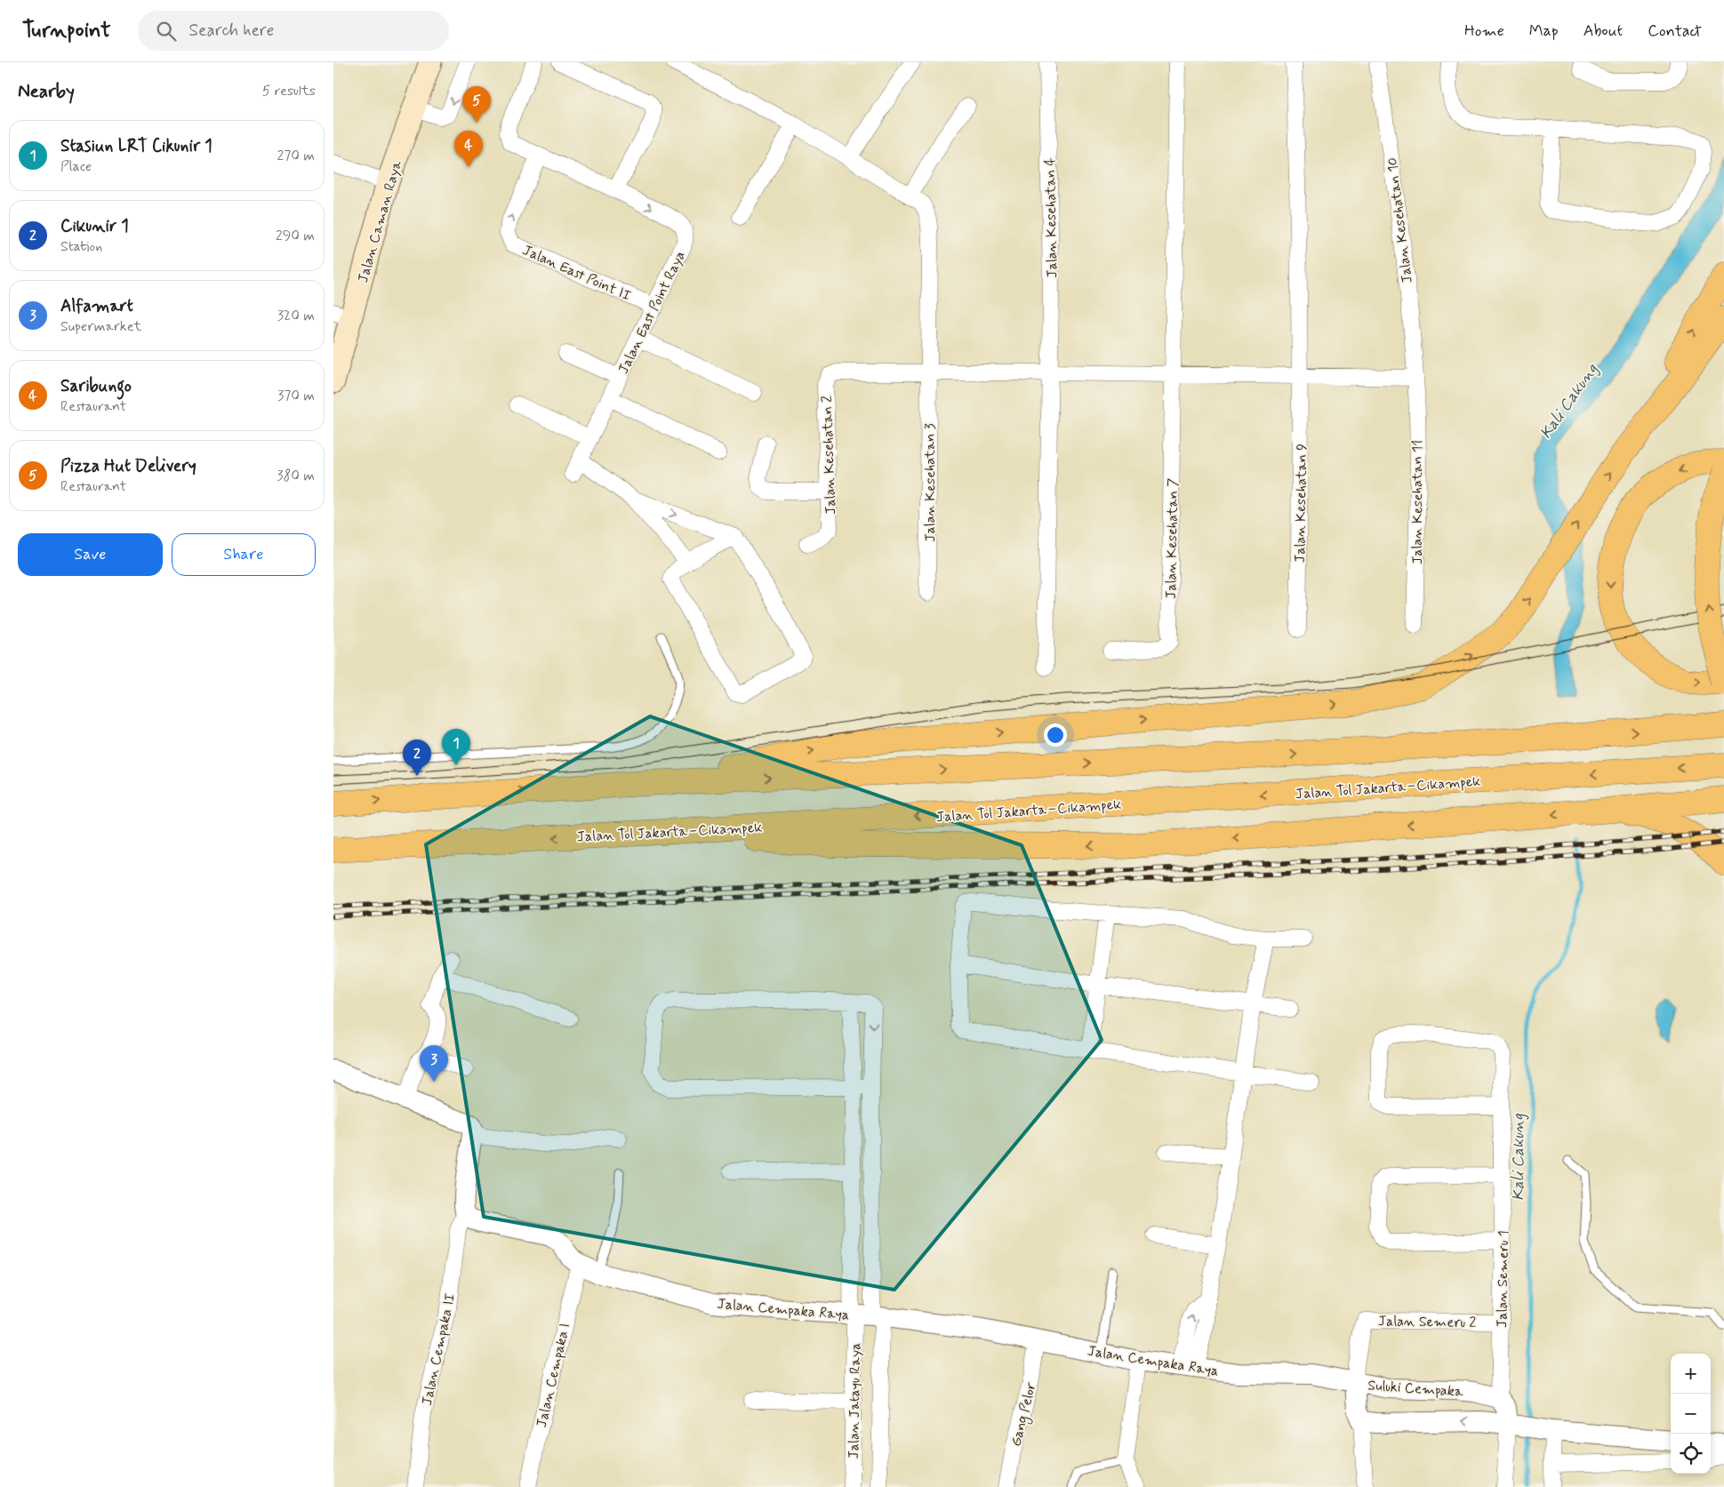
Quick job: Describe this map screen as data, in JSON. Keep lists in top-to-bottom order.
{
  "streets": {
    "highway": ["Jalan Tol Jakarta–Cikampek"],
    "main road": ["Jalan Caman Raya"],
    "street": [
      "Jalan Kesehatan 4",
      "Jalan Kesehatan 10",
      "Jalan East Point II",
      "Jalan East Point Raya",
      "Jalan Kesehatan 2",
      "Jalan Kesehatan 3",
      "Jalan Kesehatan 11",
      "Jalan Kesehatan 9",
      "Jalan Kesehatan 7",
      "Jalan Semeru 1",
      "Jalan Cempaka Raya",
      "Jalan Semeru 2",
      "Jalan Cempaka II",
      "Jalan Cempaka I",
      "Suluki Cempaka",
      "Jalan Jatayu Raya",
      "Gang Pelor"
    ]
  },
  "crossings": [
    ["Jalan Kesehatan 4", "Jalan Kesehatan 2"],
    ["Jalan Kesehatan 10", "Jalan Kesehatan 2"],
    ["Jalan Kesehatan 10", "Jalan Kesehatan 11"],
    ["Jalan East Point II", "Jalan East Point Raya"],
    ["Jalan Kesehatan 2", "Jalan Kesehatan 3"],
    ["Jalan Kesehatan 2", "Jalan Kesehatan 11"],
    ["Jalan Kesehatan 2", "Jalan Kesehatan 9"],
    ["Jalan Kesehatan 2", "Jalan Kesehatan 7"],
    ["Jalan Semeru 1", "Jalan Semeru 2"],
    ["Jalan Semeru 1", "Suluki Cempaka"],
    ["Jalan Cempaka Raya", "Jalan Semeru 2"],
    ["Jalan Cempaka Raya", "Jalan Cempaka II"],
    ["Jalan Cempaka Raya", "Jalan Cempaka I"],
    ["Jalan Cempaka Raya", "Suluki Cempaka"],
    ["Jalan Cempaka Raya", "Jalan Jatayu Raya"],
    ["Jalan Cempaka Raya", "Gang Pelor"],
    ["Jalan Semeru 2", "Suluki Cempaka"]
  ],
  "water": ["Kali Cakung"],
  "page": {
    "header": "Turnpoint",
    "search": "Search here",
    "nav": [
      "Home",
      "Map",
      "About",
      "Contact"
    ],
    "heading": ["Nearby", "5 results"],
    "pins": [
      "5",
      "4",
      "1",
      "2",
      "3"
    ],
    "list": [
      {
        "mark": "1",
        "name": "Stasiun LRT Cikunir 1",
        "note": "Place",
        "value": "270 m"
      },
      {
        "mark": "2",
        "name": "Cikunir 1",
        "note": "Station",
        "value": "290 m"
      },
      {
        "mark": "3",
        "name": "Alfamart",
        "note": "Supermarket",
        "value": "320 m"
      },
      {
        "mark": "4",
        "name": "Saribungo",
        "note": "Restaurant",
        "value": "370 m"
      },
      {
        "mark": "5",
        "name": "Pizza Hut Delivery",
        "note": "Restaurant",
        "value": "380 m"
      }
    ],
    "buttons": ["Save", "Share"],
    "map_buttons": ["+", "−"]
  }
}
